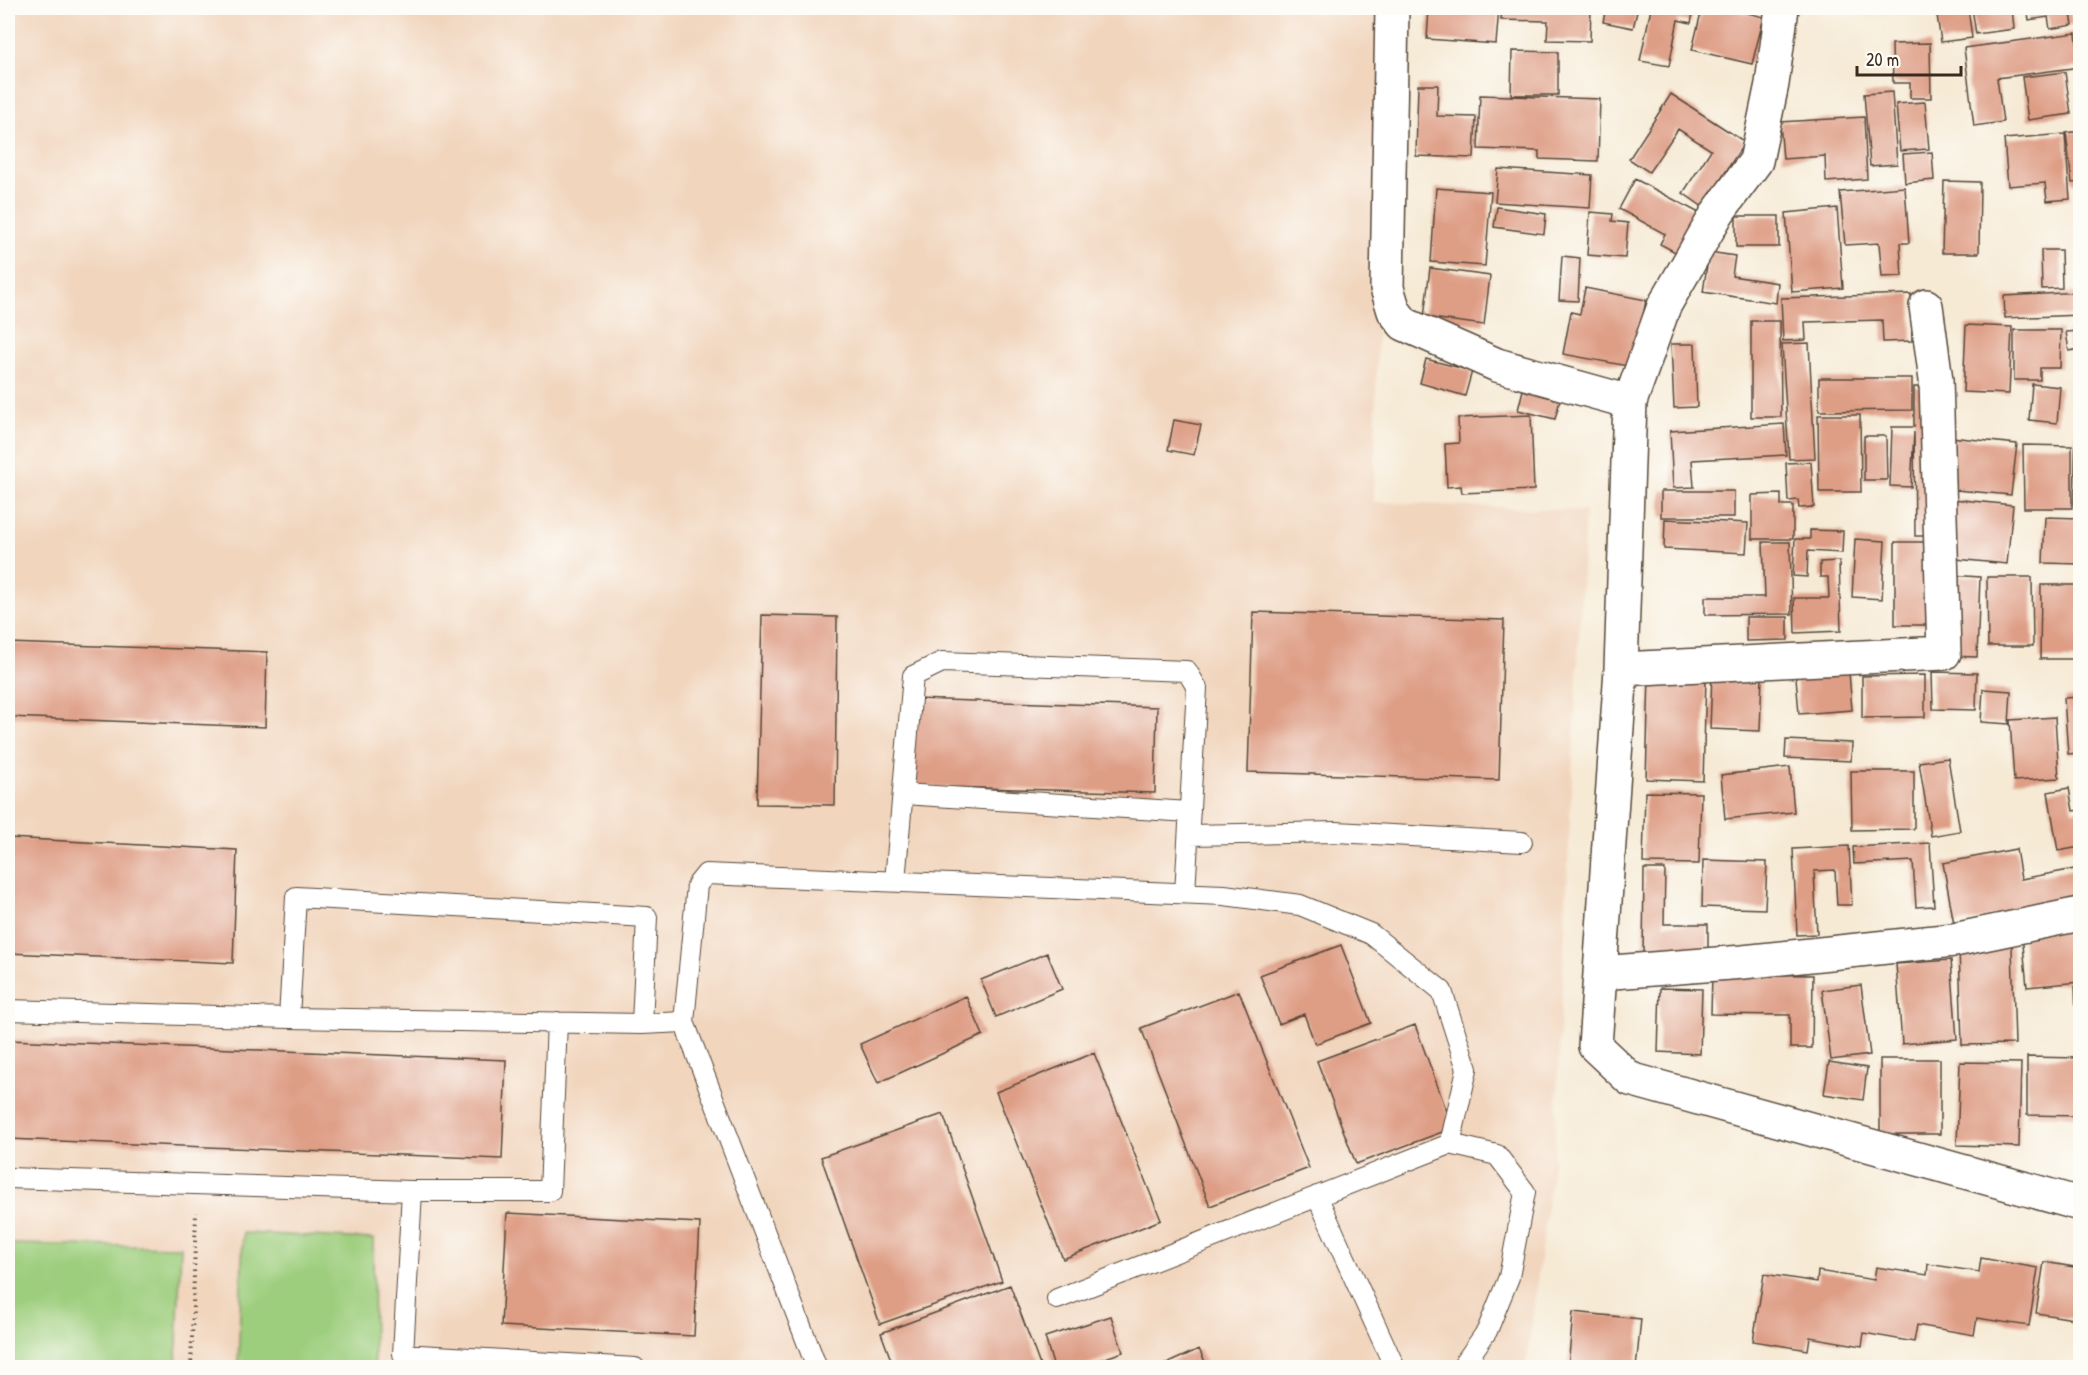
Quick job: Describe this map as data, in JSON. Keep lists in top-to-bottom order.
{
  "scale_bar": "20 m"
}
